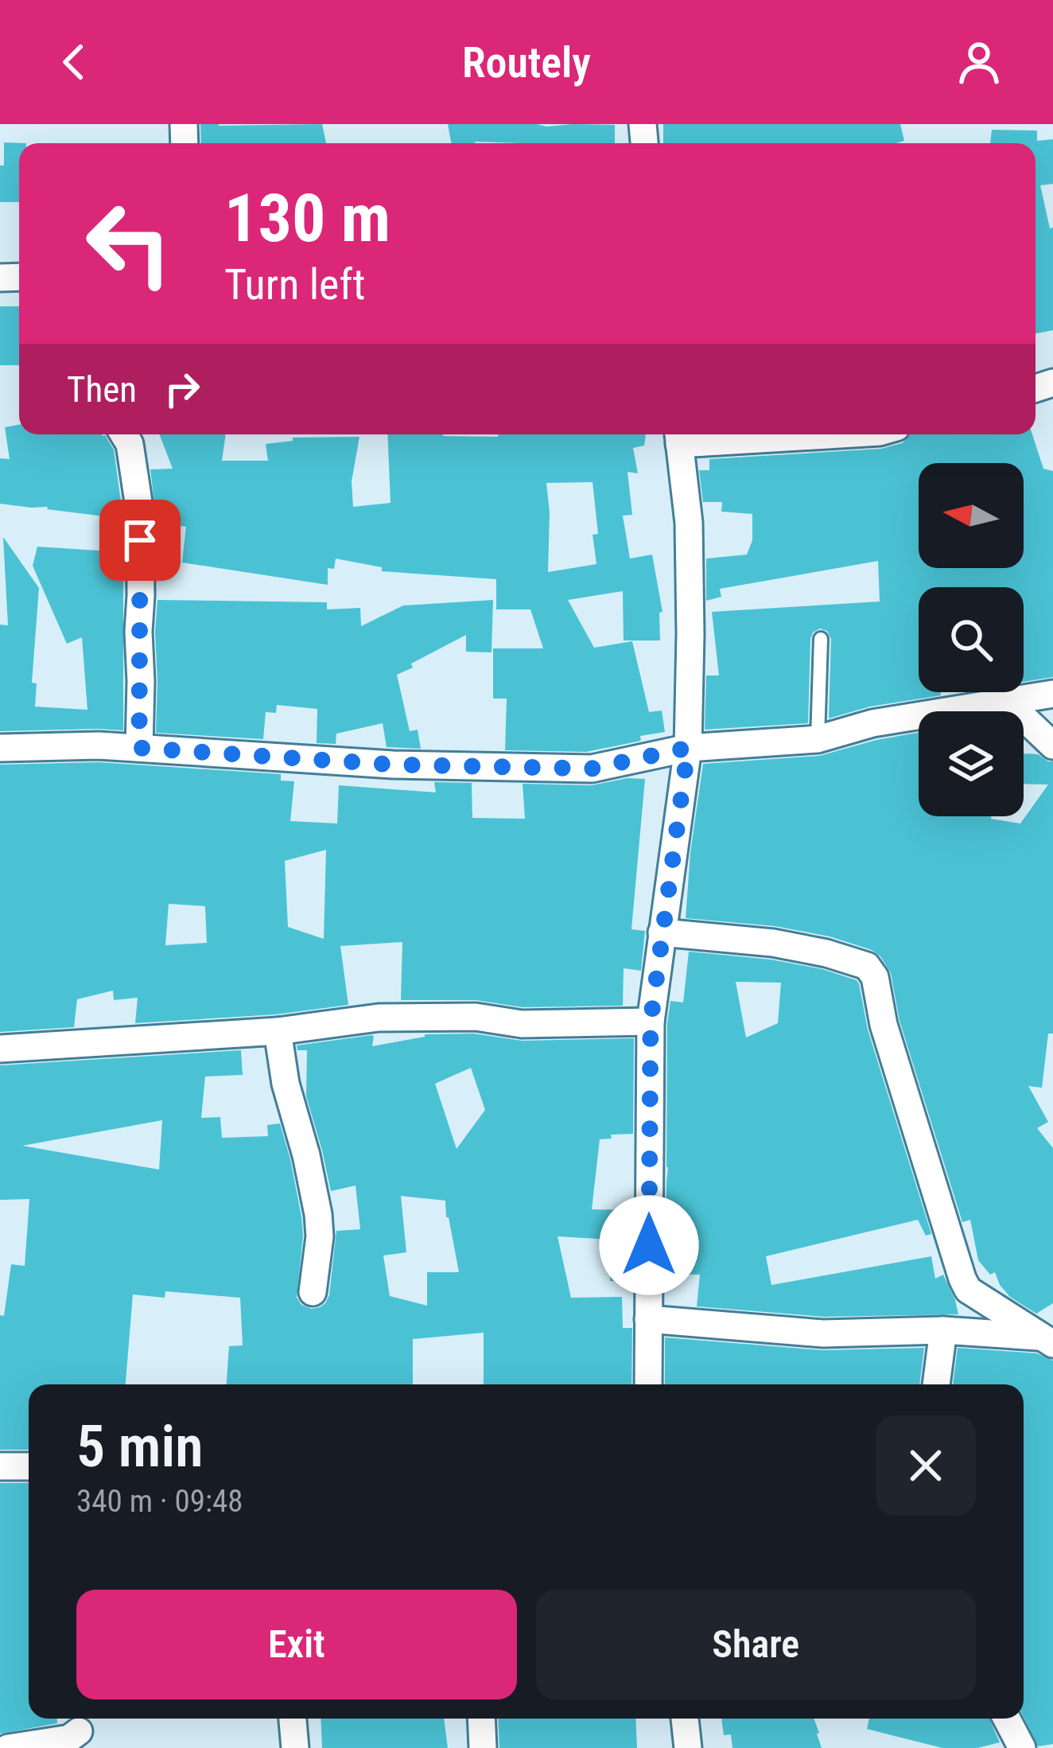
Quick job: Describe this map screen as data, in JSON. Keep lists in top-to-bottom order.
{
  "north": "left",
  "page": {
    "header": "Routely",
    "turn": ["130 m", "Turn left"],
    "then": "Then",
    "heading": ["5 min", "340 m · 09:48"],
    "buttons": ["Exit", "Share"]
  }
}
